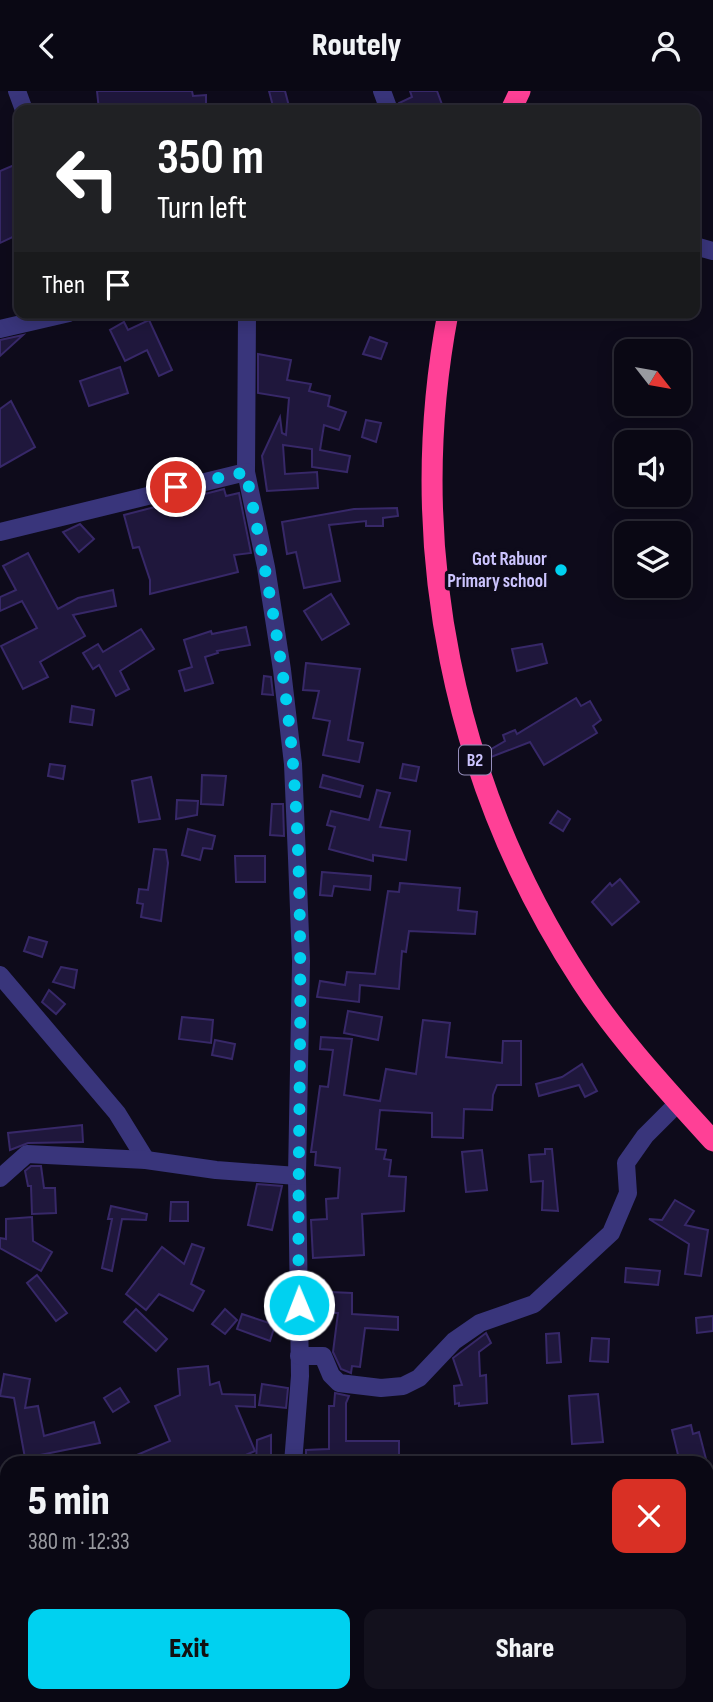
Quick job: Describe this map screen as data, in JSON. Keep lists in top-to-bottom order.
{
  "streets": {
    "highway": ["B2"]
  },
  "places": ["Got Rabuor Primary school"],
  "north": "bottom right",
  "page": {
    "header": "Routely",
    "turn": ["350 m", "Turn left"],
    "then": "Then",
    "heading": ["5 min", "380 m · 12:33"],
    "buttons": ["Exit", "Share"]
  }
}
